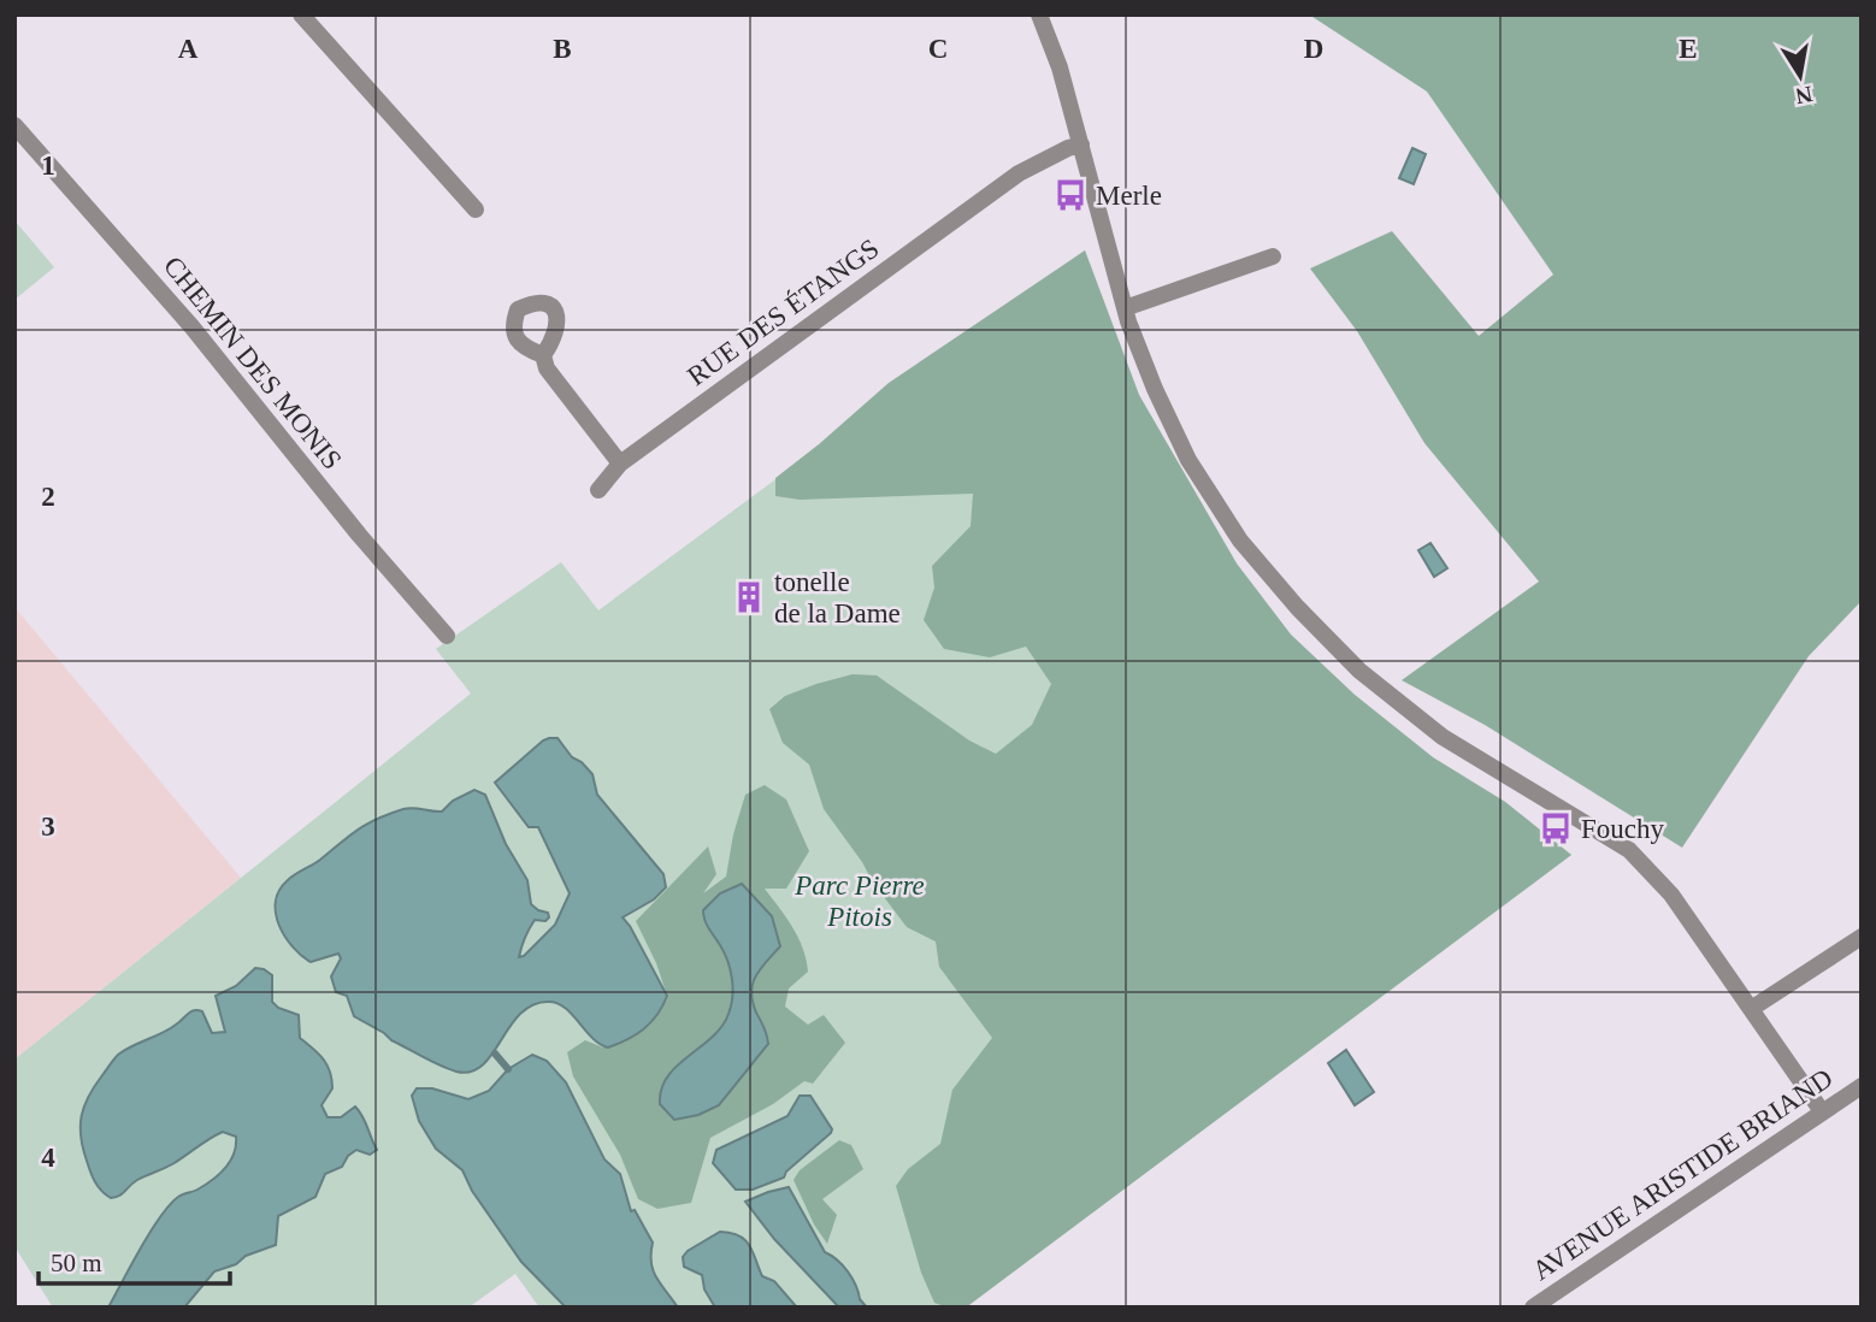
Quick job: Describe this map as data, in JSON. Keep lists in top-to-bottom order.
{
  "streets": {
    "street": ["RUE DES ÉTANGS", "CHEMIN DES MONIS", "AVENUE ARISTIDE BRIAND"]
  },
  "parks": ["Parc Pierre Pitois"],
  "places": {
    "bus stop": ["Merle", "Fouchy"],
    "building": ["tonelle de la Dame"]
  },
  "scale_bar": "50 m",
  "north": "bottom",
  "grid": {
    "columns": [
      "A",
      "B",
      "C",
      "D",
      "E"
    ],
    "rows": [
      "1",
      "2",
      "3",
      "4"
    ]
  }
}
